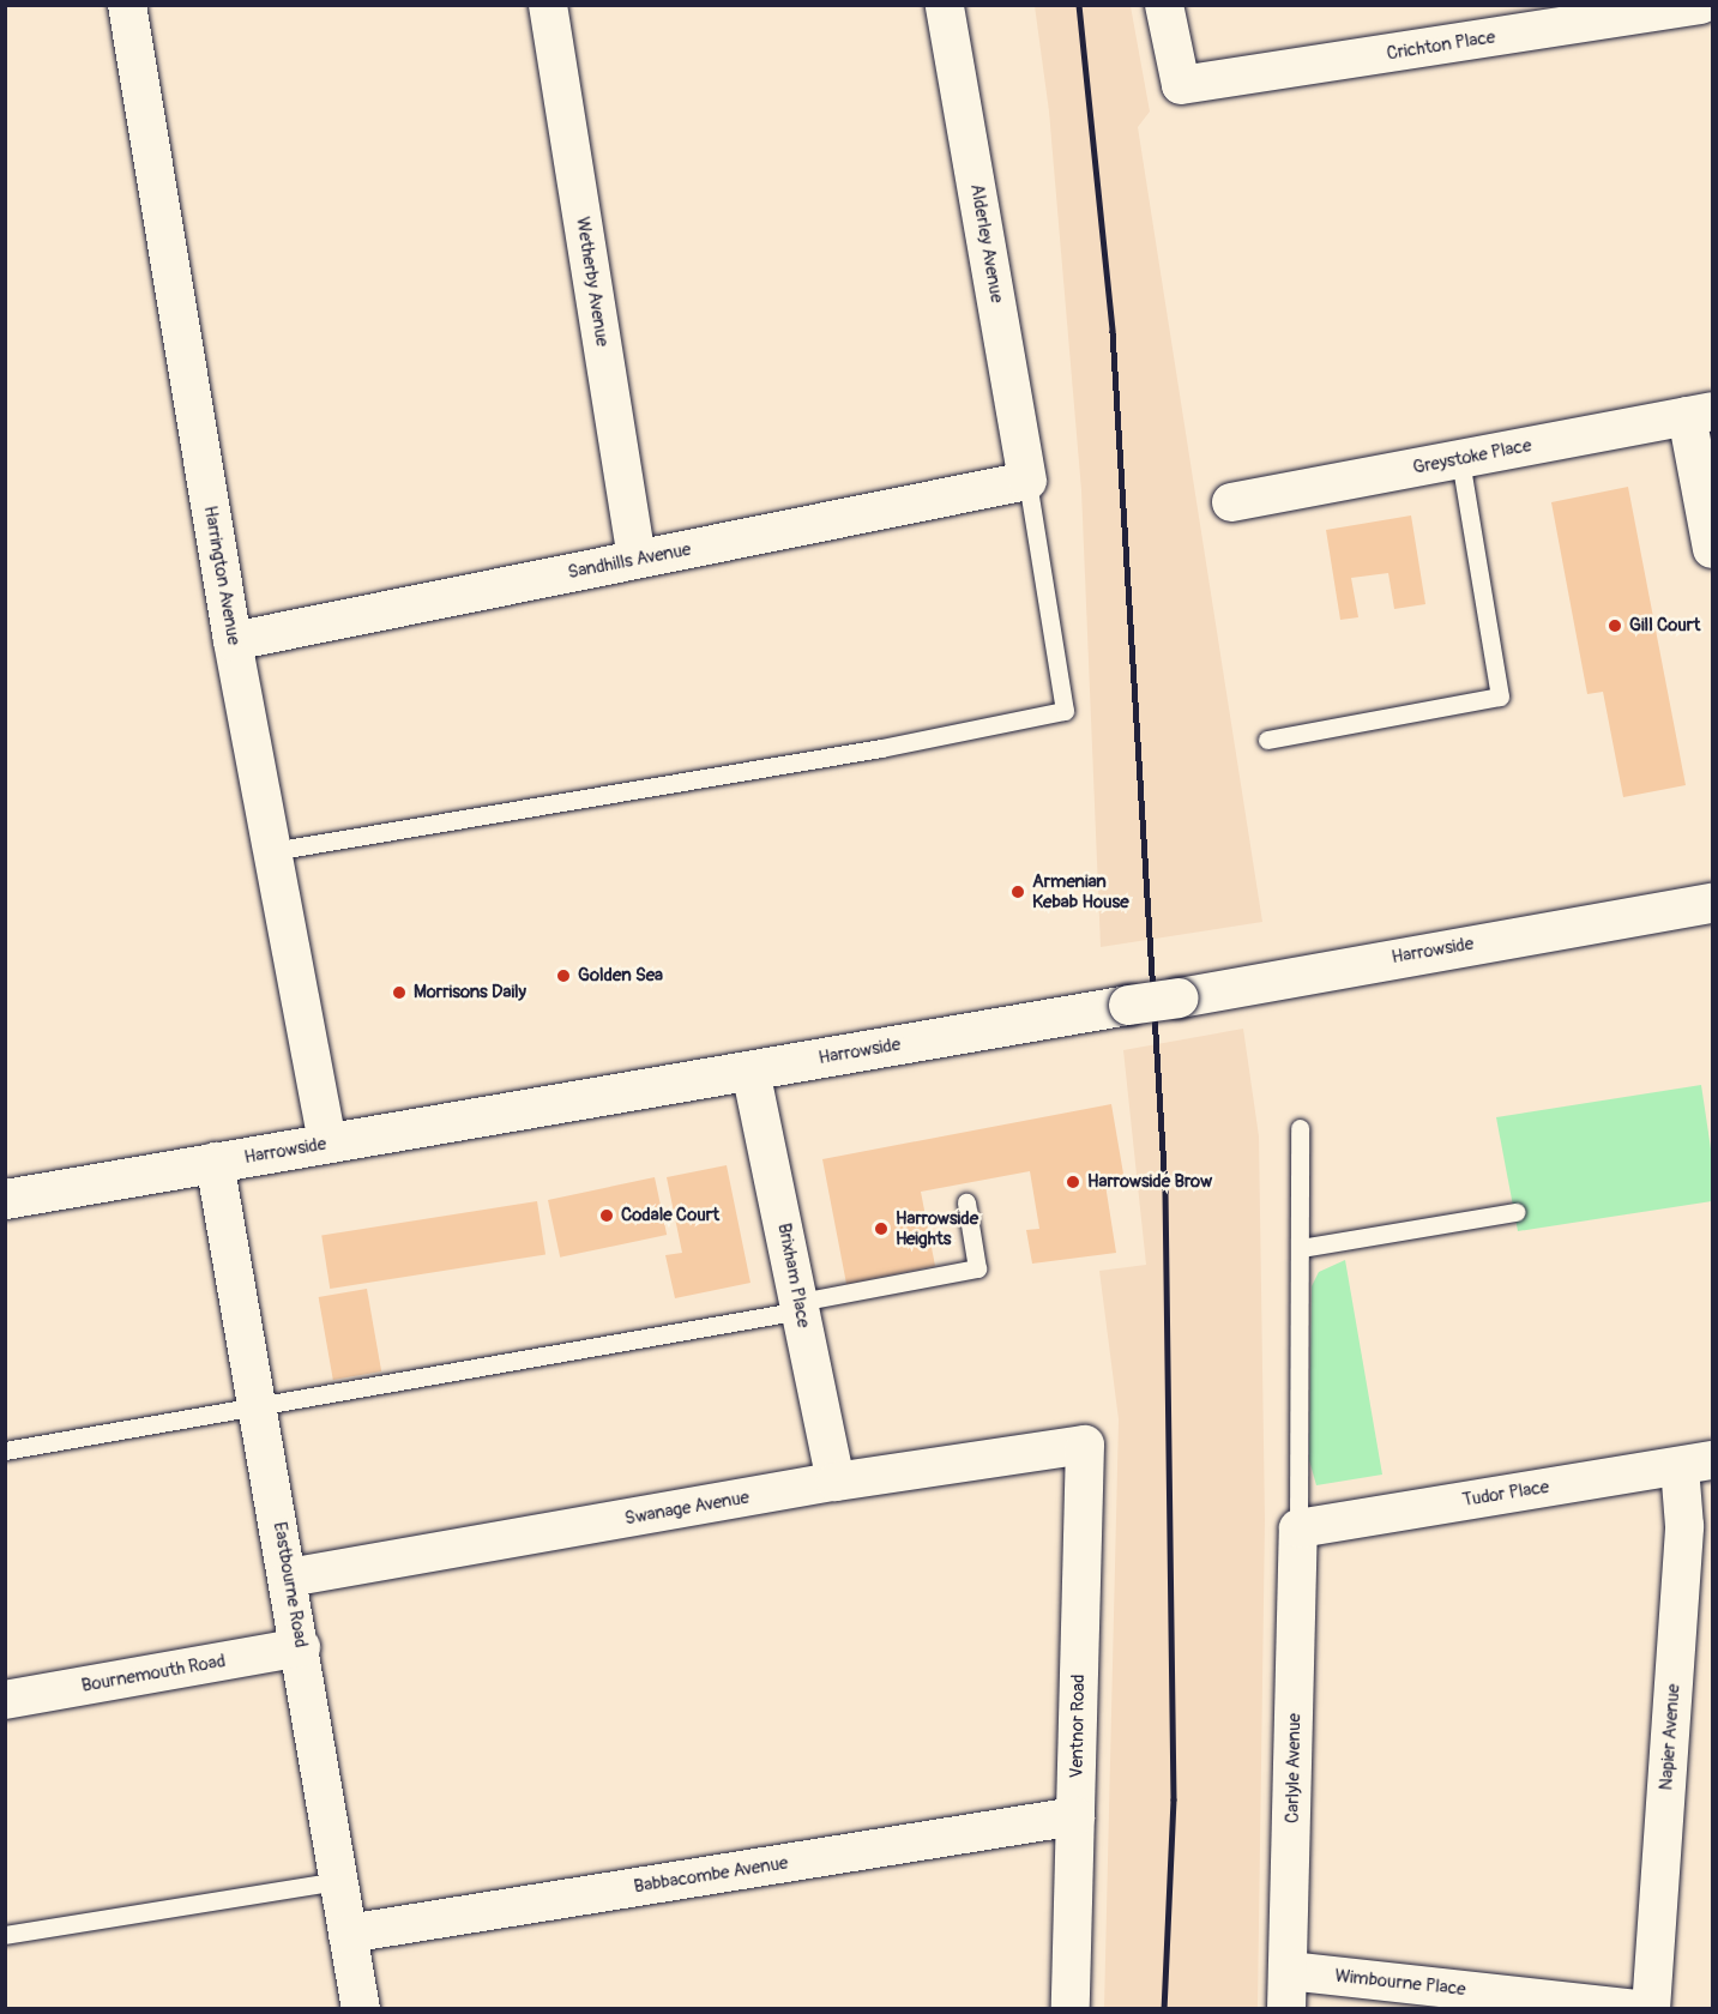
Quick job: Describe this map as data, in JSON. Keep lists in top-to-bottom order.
{
  "streets": {
    "street": [
      "Crichton Place",
      "Alderley Avenue",
      "Wetherby Avenue",
      "Greystoke Place",
      "Sandhills Avenue",
      "Harrington Avenue",
      "Harrowside",
      "Brixham Place",
      "Tudor Place",
      "Swanage Avenue",
      "Eastbourne Road",
      "Bournemouth Road",
      "Ventnor Road",
      "Napier Avenue",
      "Carlyle Avenue",
      "Babbacombe Avenue",
      "Wimbourne Place"
    ]
  },
  "crossings": [
    ["Alderley Avenue", "Sandhills Avenue"],
    ["Wetherby Avenue", "Sandhills Avenue"],
    ["Sandhills Avenue", "Harrington Avenue"],
    ["Harrington Avenue", "Harrowside"],
    ["Harrowside", "Brixham Place"],
    ["Harrowside", "Eastbourne Road"],
    ["Brixham Place", "Swanage Avenue"],
    ["Tudor Place", "Napier Avenue"],
    ["Tudor Place", "Carlyle Avenue"],
    ["Swanage Avenue", "Eastbourne Road"],
    ["Swanage Avenue", "Ventnor Road"],
    ["Eastbourne Road", "Bournemouth Road"],
    ["Eastbourne Road", "Babbacombe Avenue"],
    ["Ventnor Road", "Babbacombe Avenue"],
    ["Carlyle Avenue", "Wimbourne Place"]
  ],
  "places": [
    "Gill Court",
    "Armenian Kebab House",
    "Golden Sea",
    "Morrisons Daily",
    "Harrowside Brow",
    "Codale Court",
    "Harrowside Heights"
  ]
}
